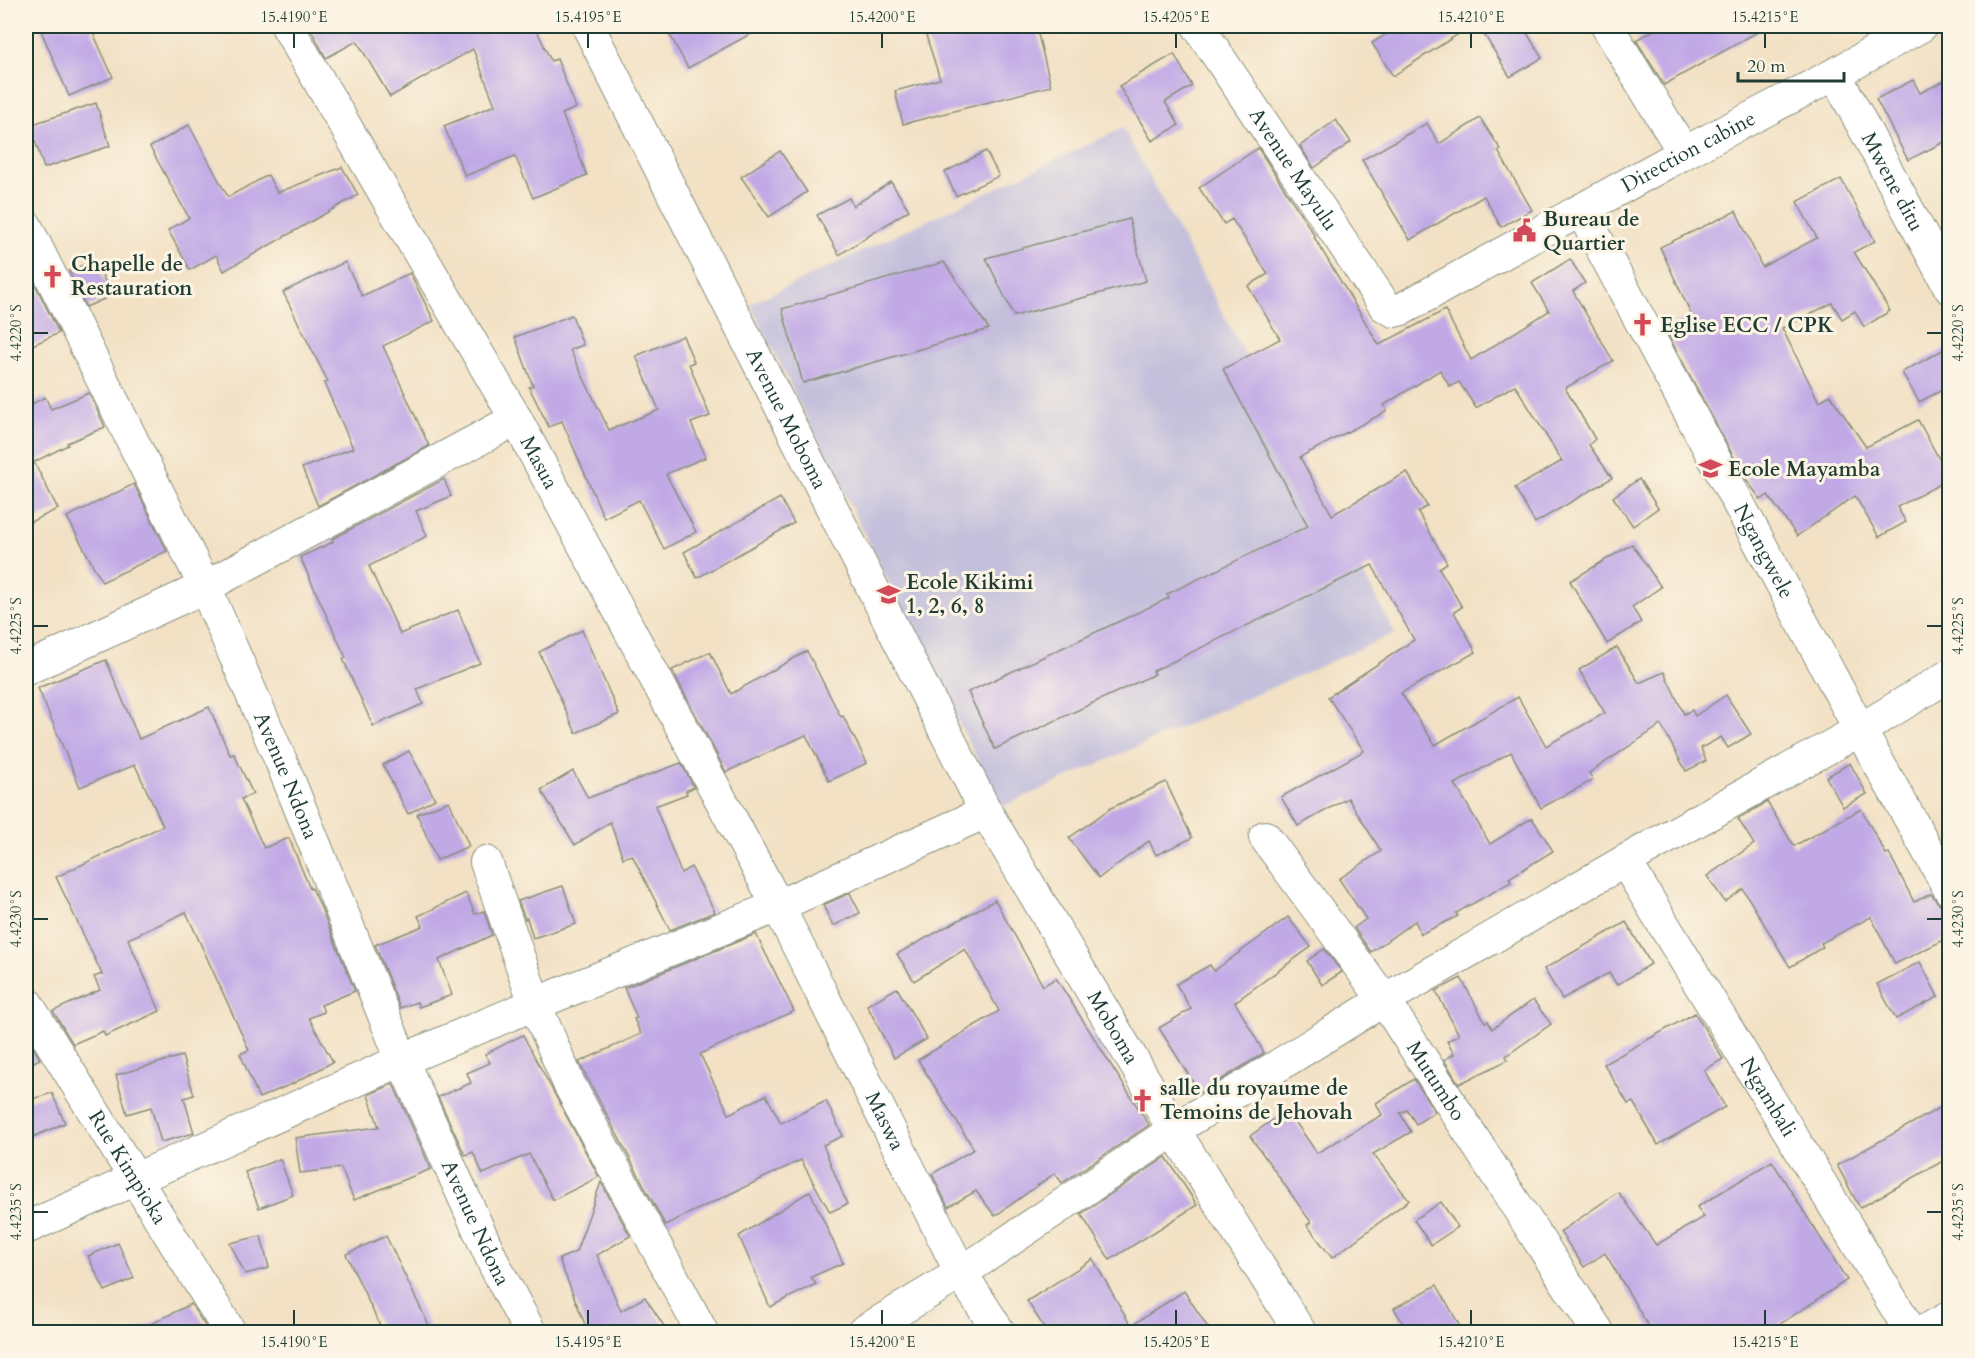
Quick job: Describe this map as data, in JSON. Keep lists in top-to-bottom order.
{
  "streets": {
    "street": [
      "Direction cabine",
      "Avenue Mayulu",
      "Mwene ditu",
      "Avenue Moboma",
      "Masua",
      "Ngangwele",
      "Avenue Ndona",
      "Moboma",
      "Mutumbo",
      "Ngambali",
      "Maswa",
      "Rue Kimpioka"
    ]
  },
  "crossings": [
    ["Direction cabine", "Avenue Mayulu"],
    ["Direction cabine", "Mwene ditu"],
    ["Direction cabine", "Ngangwele"],
    ["Avenue Moboma", "Moboma"],
    ["Masua", "Maswa"]
  ],
  "places": {
    "public building": ["Bureau de Quartier"],
    "church": ["Chapelle de Restauration", "Eglise ECC / CPK", "salle du royaume de Temoins de Jehovah"],
    "school or university": ["Ecole Mayamba", "Ecole Kikimi 1, 2, 6, 8"]
  },
  "scale_bar": "20 m",
  "coordinates": [
    "15.4190°E",
    "15.4195°E",
    "15.4200°E",
    "15.4205°E",
    "15.4210°E",
    "15.4215°E",
    "4.4220°S",
    "4.4225°S",
    "4.4230°S",
    "4.4235°S"
  ]
}
